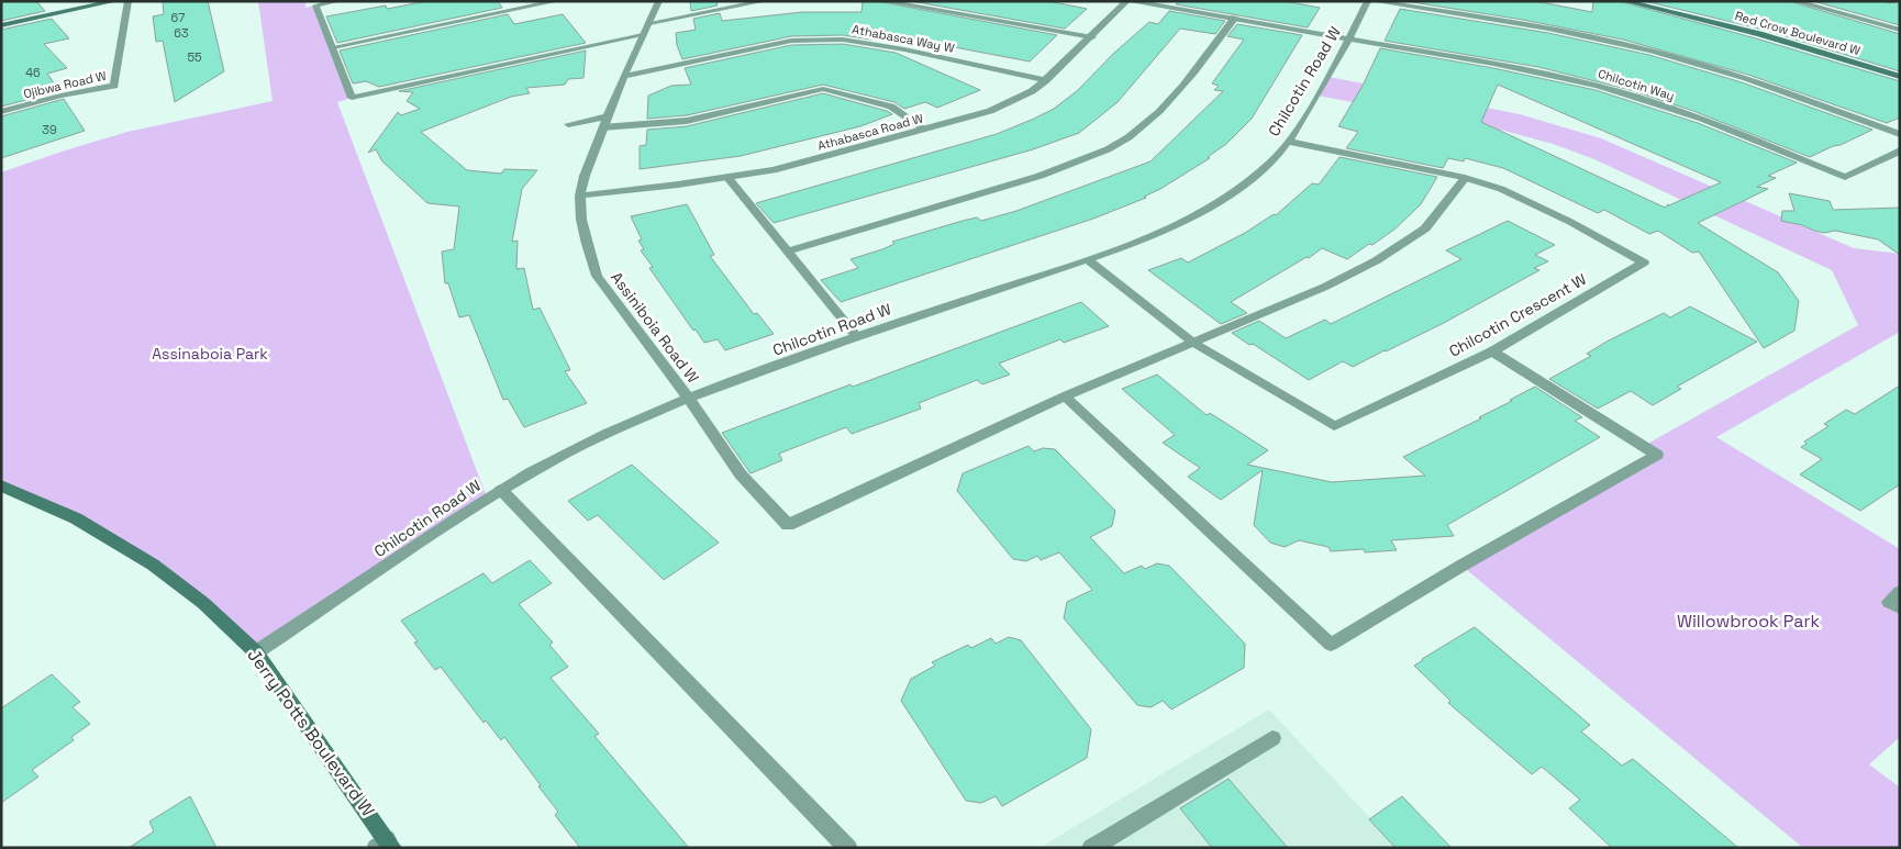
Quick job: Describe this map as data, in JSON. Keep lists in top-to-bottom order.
{
  "streets": {
    "street": [
      "Red Crow Boulevard W",
      "Athabasca Way W",
      "Chilcotin Road W",
      "Ojibwa Road W",
      "Chilcotin Way",
      "Athabasca Road W",
      "Chilcotin Crescent W",
      "Assiniboia Road W",
      "Jerry Potts Boulevard W"
    ]
  },
  "crossings": [
    ["Athabasca Way W", "Athabasca Road W"],
    ["Athabasca Way W", "Assiniboia Road W"],
    ["Chilcotin Road W", "Chilcotin Way"],
    ["Chilcotin Road W", "Chilcotin Crescent W"],
    ["Chilcotin Road W", "Assiniboia Road W"],
    ["Chilcotin Road W", "Jerry Potts Boulevard W"],
    ["Athabasca Road W", "Assiniboia Road W"]
  ],
  "parks": ["Assinaboia Park", "Willowbrook Park"],
  "house_numbers": [
    "67",
    "63",
    "55",
    "46",
    "39"
  ]
}
